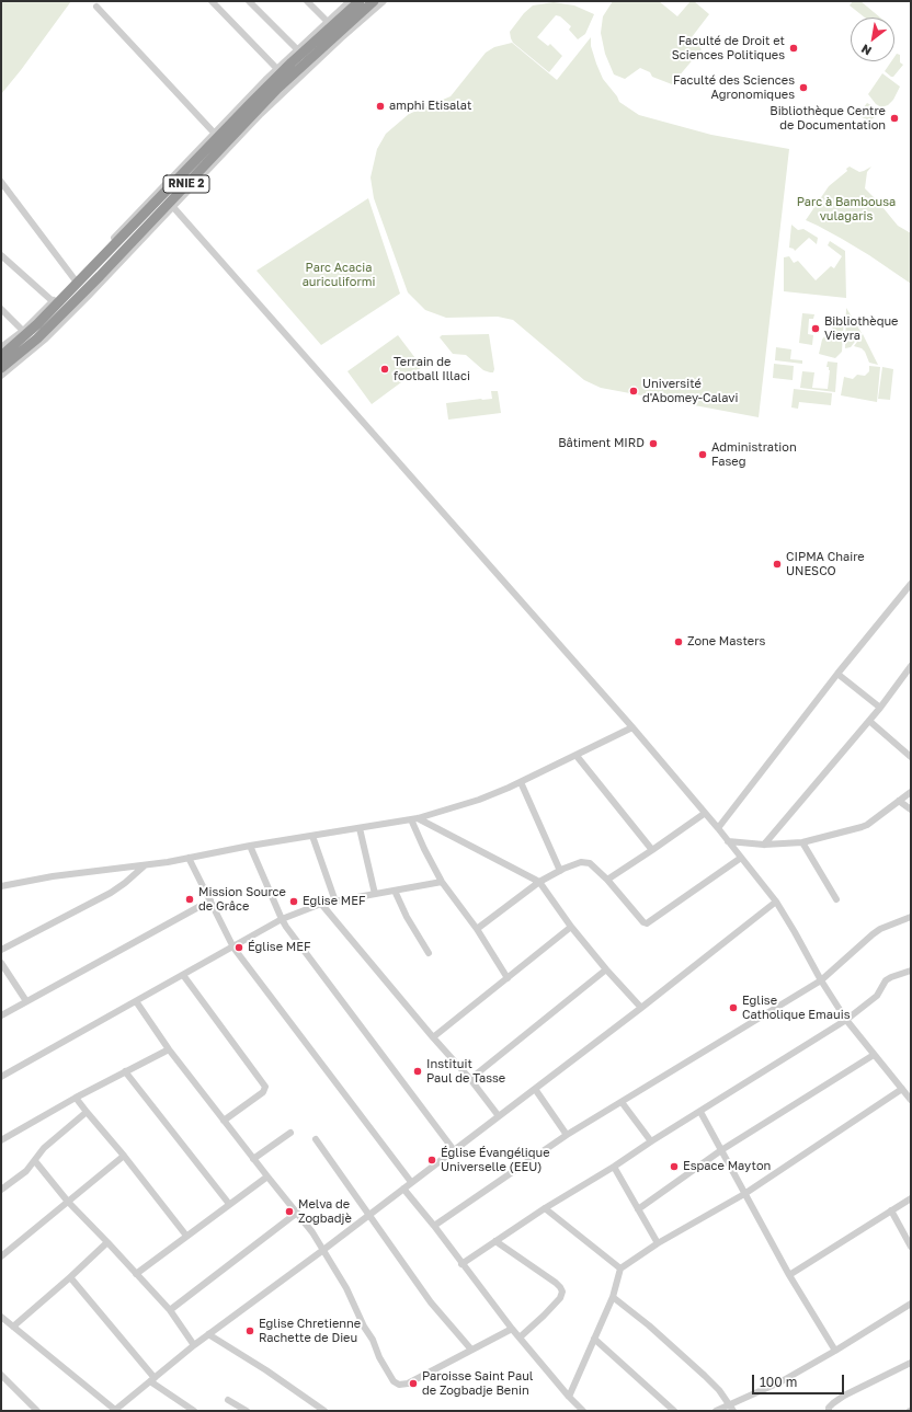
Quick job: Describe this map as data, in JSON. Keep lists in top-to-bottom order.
{
  "streets": {
    "highway": ["RNIE 2"]
  },
  "parks": ["Parc à Bambousa vulagaris", "Parc Acacia auriculiformi"],
  "places": [
    "Faculté de Droit et Sciences Politiques",
    "Faculté des Sciences Agronomiques",
    "amphi Etisalat",
    "Bibliothèque Centre de Documentation",
    "Bibliothèque Vieyra",
    "Terrain de football Illaci",
    "Université d'Abomey-Calavi",
    "Bâtiment MIRD",
    "Administration Faseg",
    "CIPMA Chaire UNESCO",
    "Zone Masters",
    "Mission Source de Grâce",
    "Eglise MEF",
    "Église MEF",
    "Eglise Catholique Emauis",
    "Instituit Paul de Tasse",
    "Église Évangélique Universelle (EEU)",
    "Espace Mayton",
    "Melva de Zogbadjè",
    "Eglise Chretienne Rachette de Dieu",
    "Paroisse Saint Paul de Zogbadje Benin"
  ],
  "scale_bar": "100 m",
  "north": "bottom left"
}
